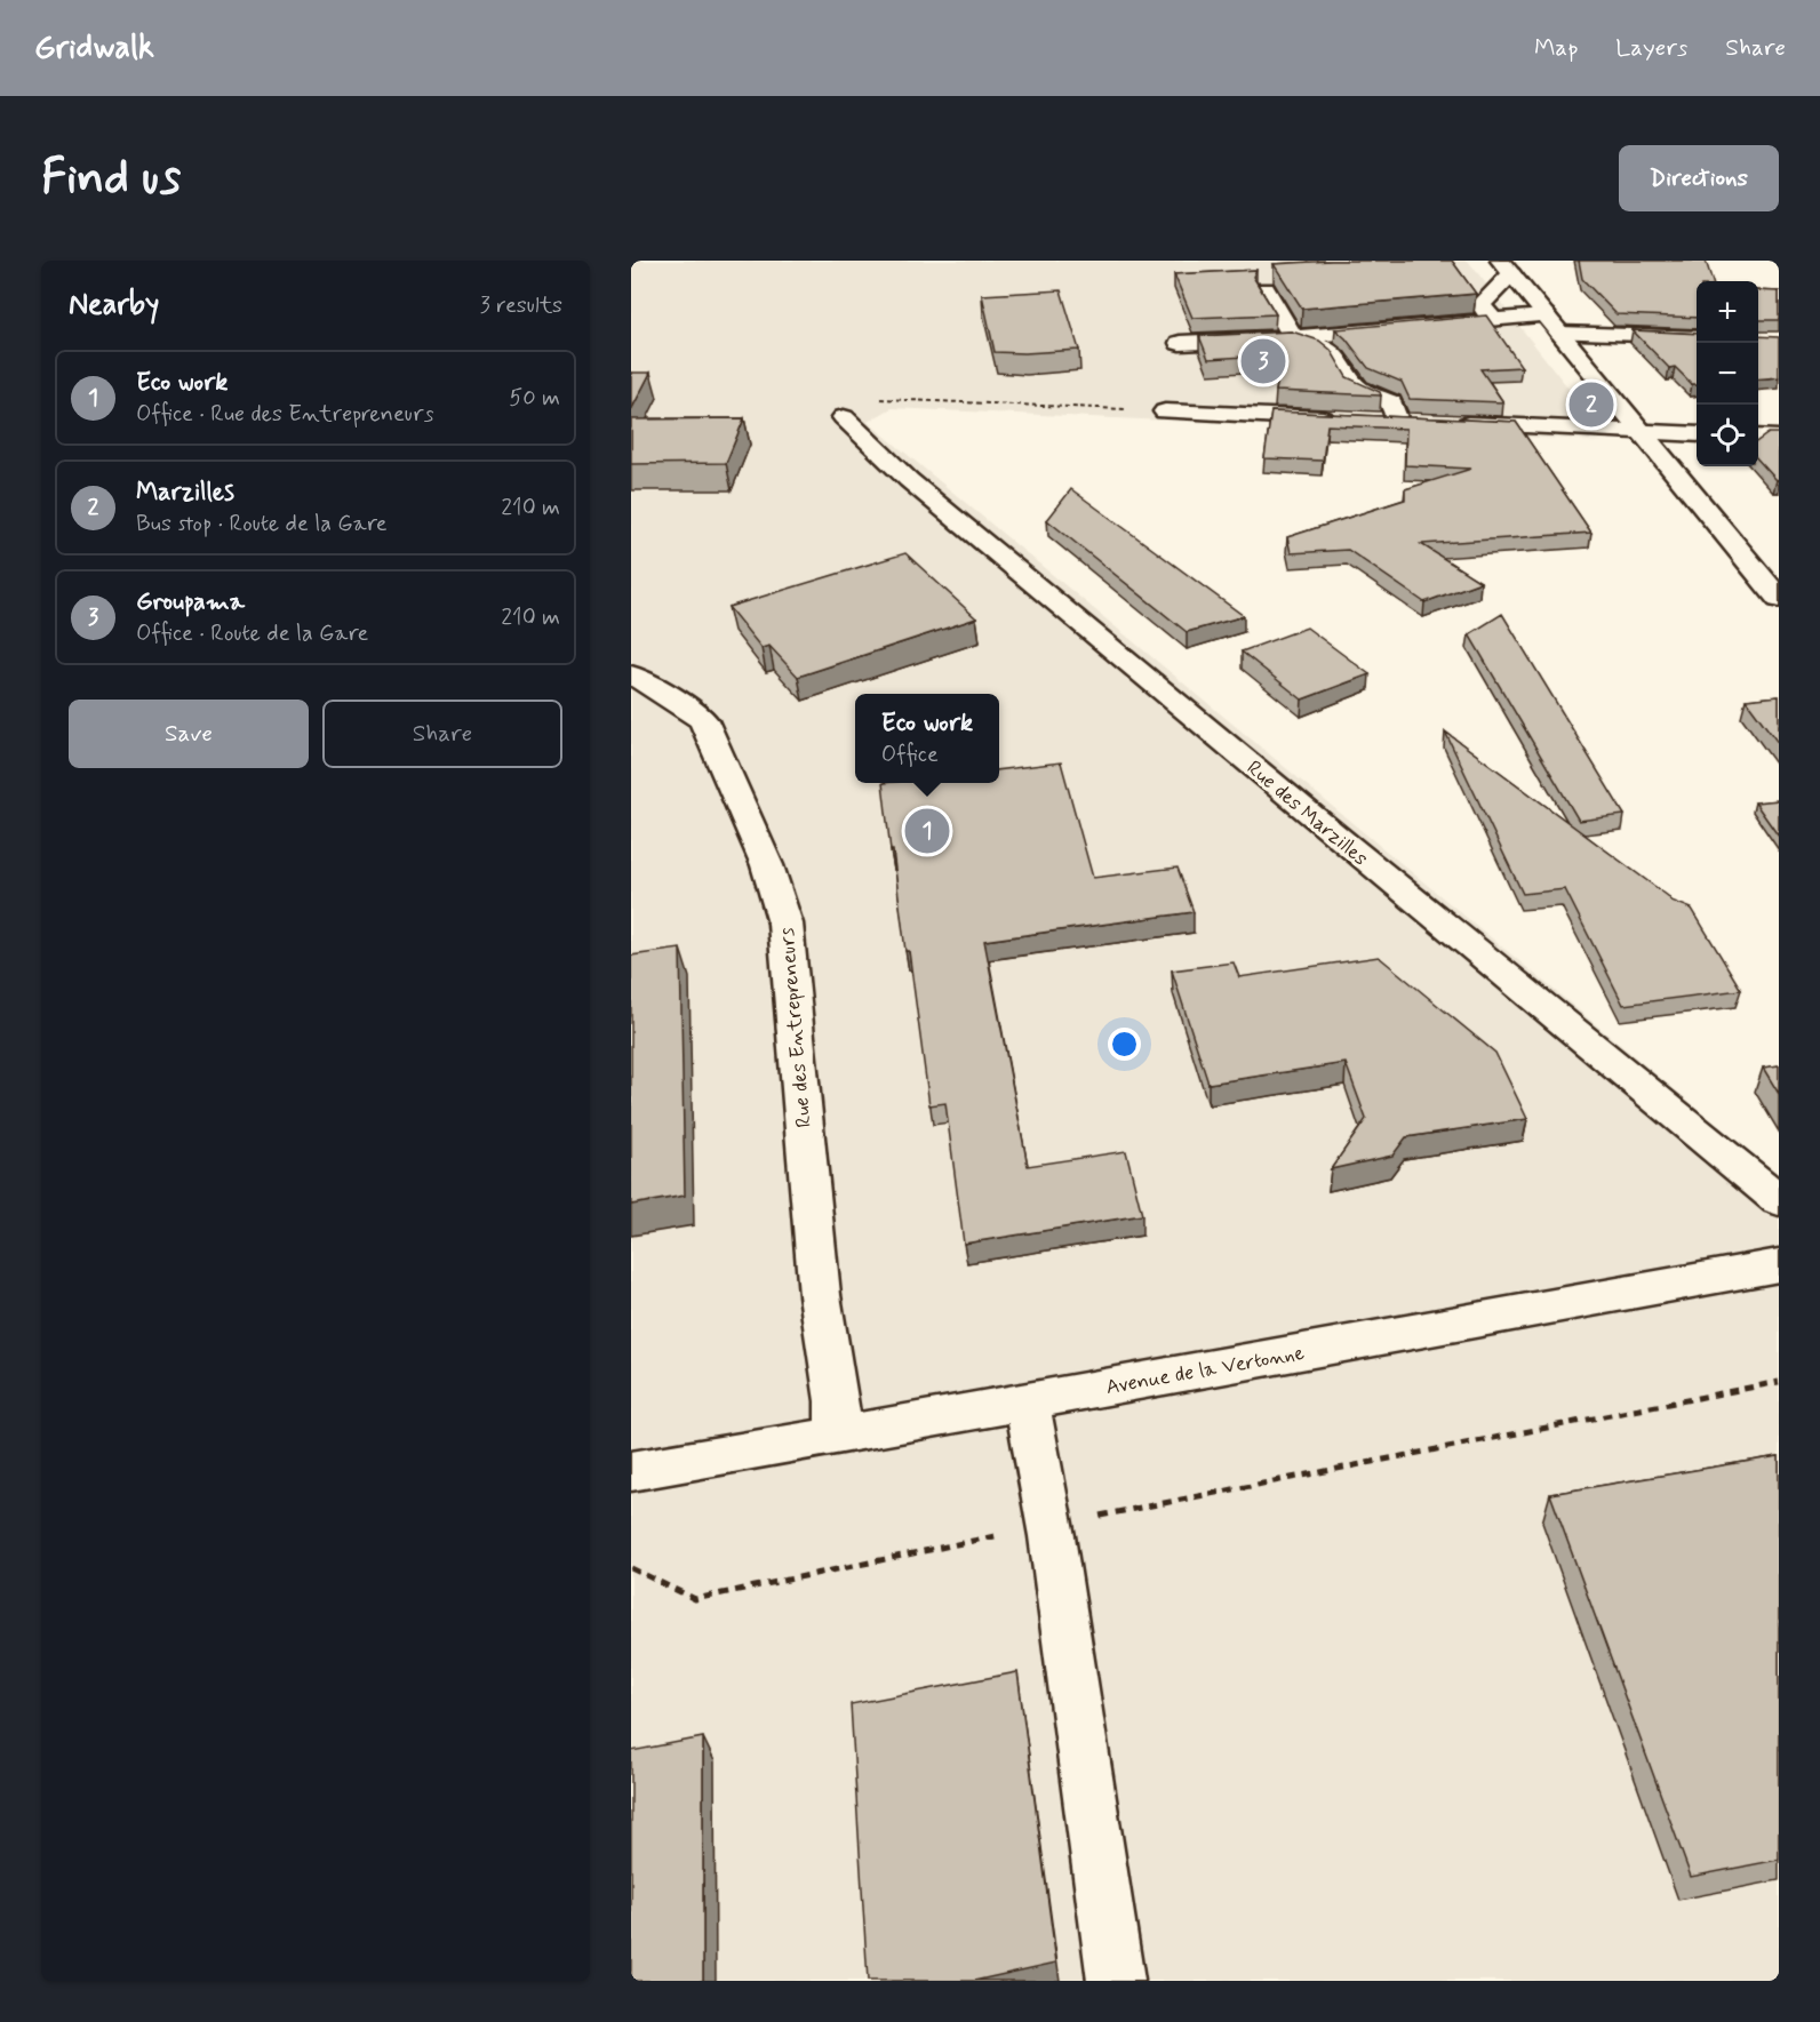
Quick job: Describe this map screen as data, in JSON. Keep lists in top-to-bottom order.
{
  "streets": {
    "street": ["Rue des Marzilles", "Rue des Entrepreneurs", "Avenue de la Vertonne"]
  },
  "crossings": [
    ["Rue des Entrepreneurs", "Avenue de la Vertonne"]
  ],
  "page": {
    "header": "Gridwalk",
    "nav": ["Map", "Layers", "Share"],
    "buttons": [
      "Directions",
      ["Save", "Share"]
    ],
    "title": "Find us",
    "heading": ["Nearby", "3 results"],
    "map_buttons": ["+", "−"],
    "pins": ["3", "2", "1"],
    "list": [
      {
        "mark": "1",
        "name": "Eco work",
        "note": "Office · Rue des Entrepreneurs",
        "value": "50 m"
      },
      {
        "mark": "2",
        "name": "Marzilles",
        "note": "Bus stop · Route de la Gare",
        "value": "210 m"
      },
      {
        "mark": "3",
        "name": "Groupama",
        "note": "Office · Route de la Gare",
        "value": "210 m"
      }
    ],
    "popup": ["Eco work", "Office"]
  }
}
